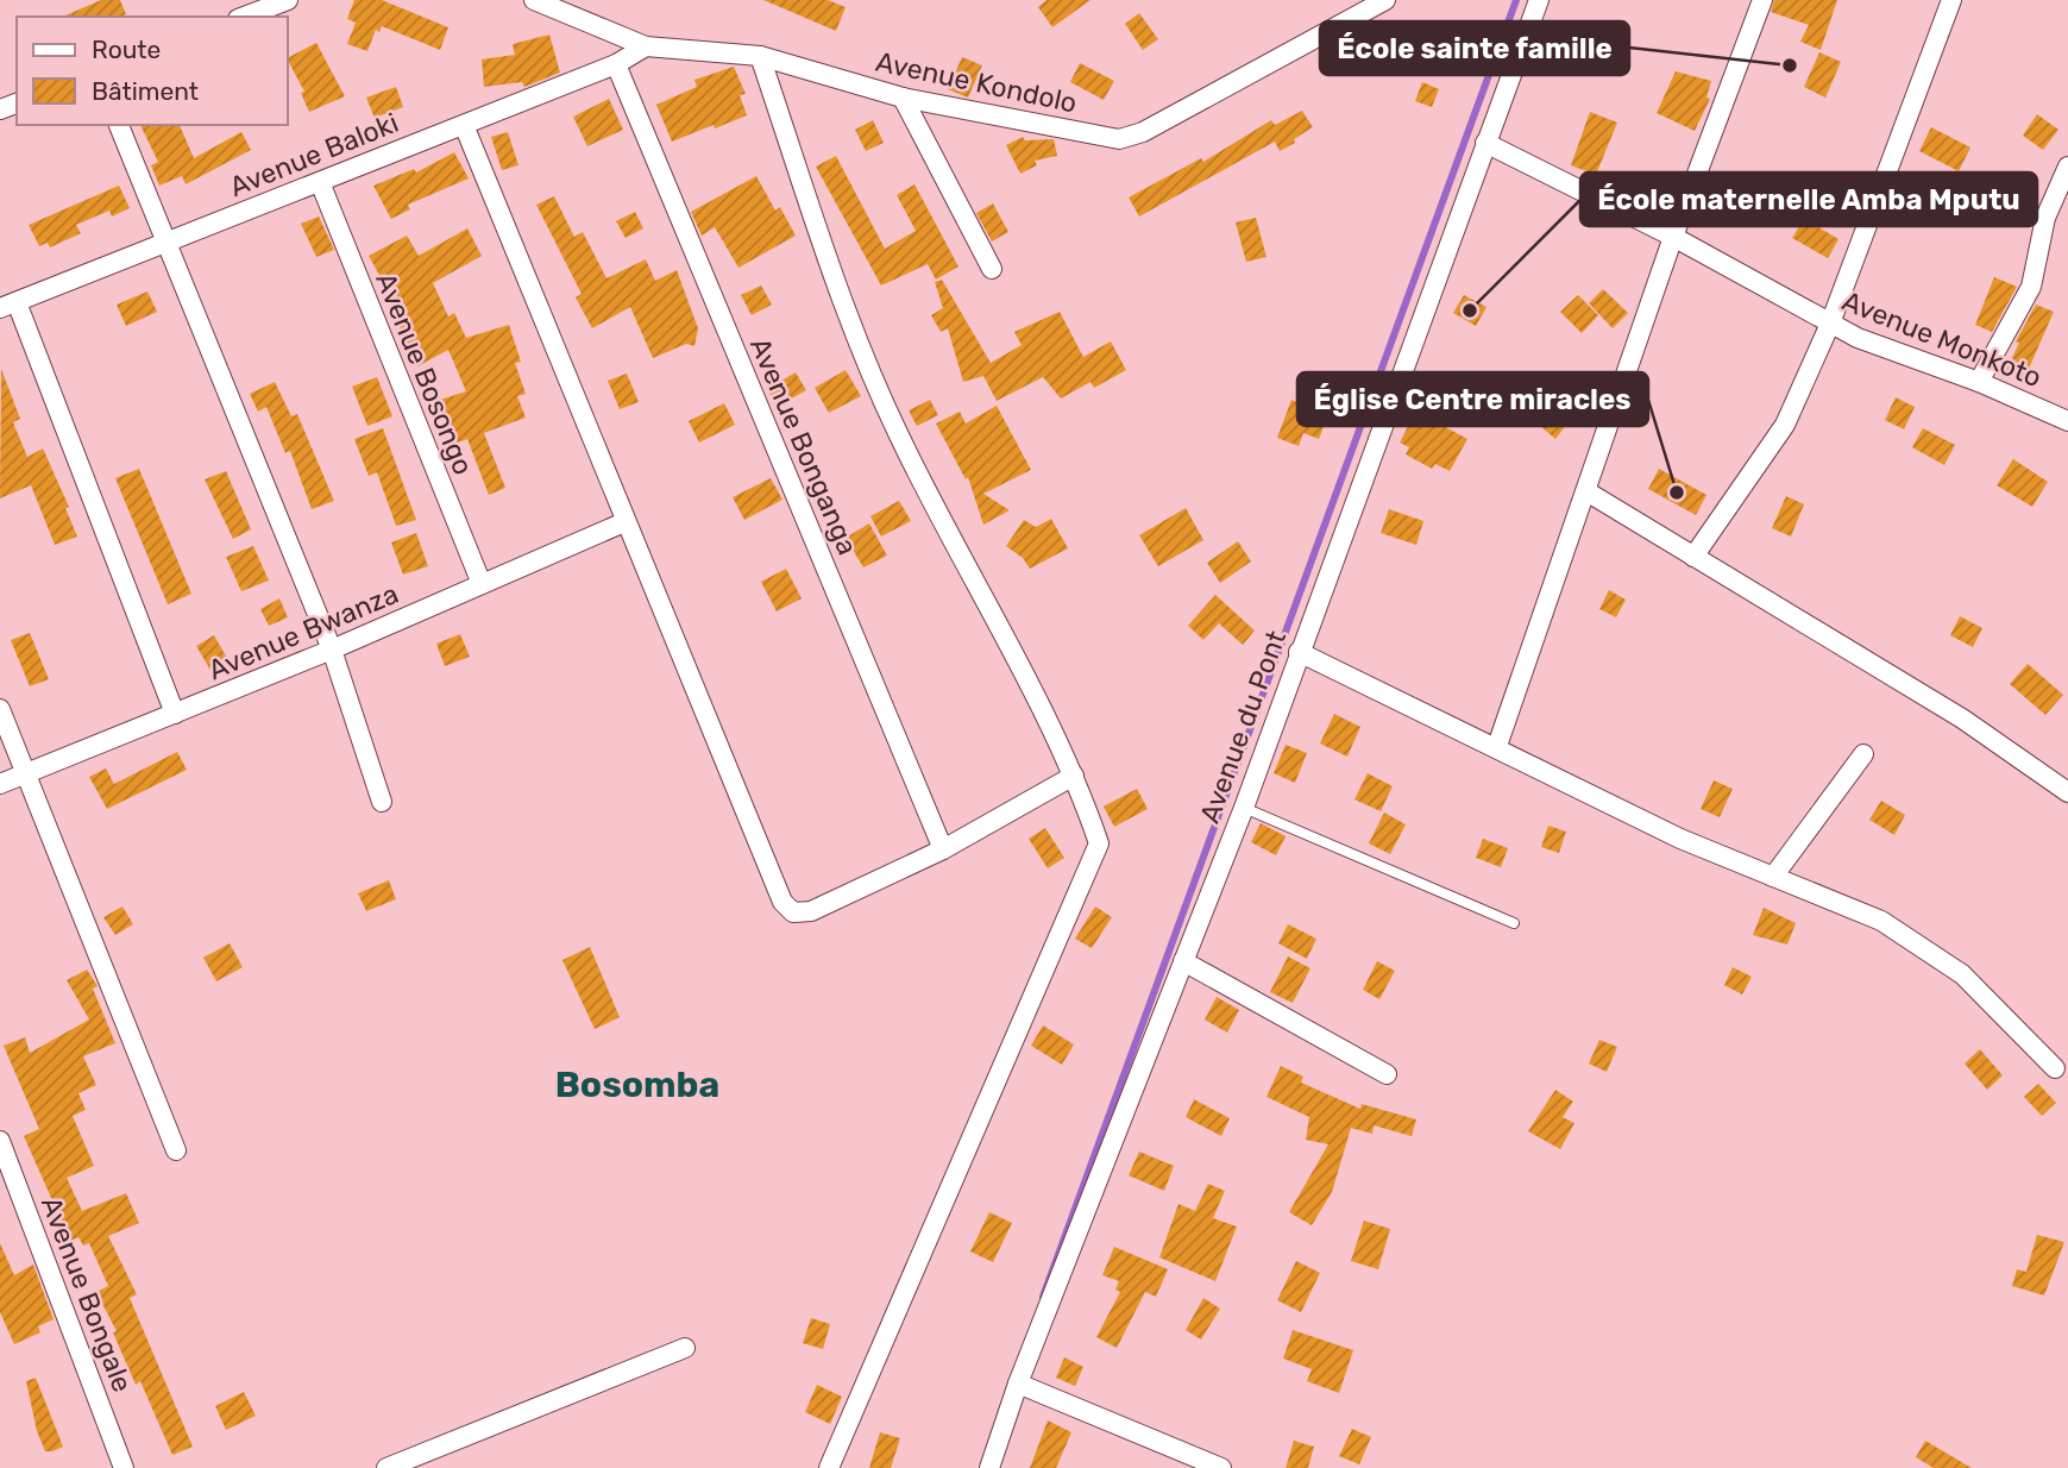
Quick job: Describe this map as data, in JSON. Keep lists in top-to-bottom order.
{
  "streets": {
    "street": [
      "Avenue Kondolo",
      "Avenue Baloki",
      "Avenue Monkoto",
      "Avenue Bosongo",
      "Avenue Bonganga",
      "Avenue Bwanza",
      "Avenue du Pont",
      "Avenue Bongale"
    ]
  },
  "crossings": [
    ["Avenue Kondolo", "Avenue Baloki"],
    ["Avenue Baloki", "Avenue Bosongo"],
    ["Avenue Baloki", "Avenue Bonganga"],
    ["Avenue Monkoto", "Avenue du Pont"],
    ["Avenue Bosongo", "Avenue Bwanza"]
  ],
  "districts": ["Bosomba"],
  "places": ["École sainte famille", "École maternelle Amba Mputu", "Église Centre miracles"],
  "legend": ["Route", "Bâtiment"]
}
